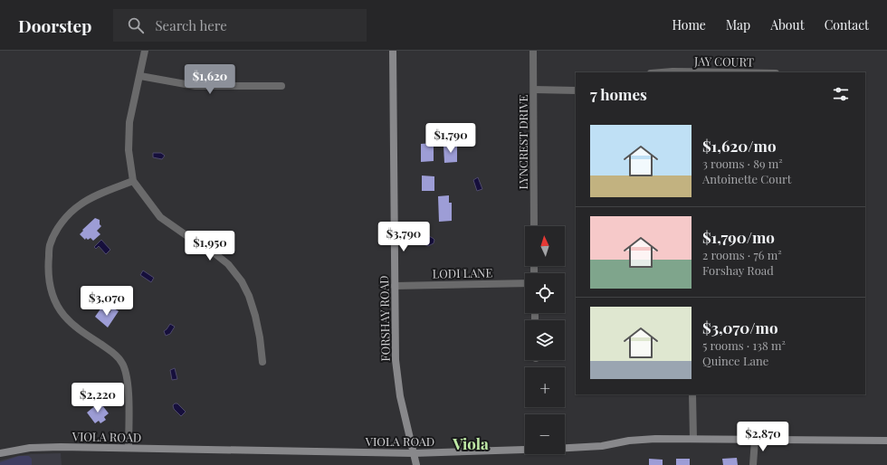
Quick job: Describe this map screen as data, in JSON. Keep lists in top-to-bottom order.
{
  "streets": {
    "street": [
      "JAY COURT",
      "LYNCREST DRIVE",
      "LODI LANE",
      "FORSHAY ROAD",
      "VIOLA ROAD"
    ]
  },
  "crossings": [
    ["LODI LANE", "FORSHAY ROAD"],
    ["FORSHAY ROAD", "VIOLA ROAD"]
  ],
  "districts": ["Viola"],
  "north": "top",
  "page": {
    "header": "Doorstep",
    "search": "Search here",
    "nav": [
      "Home",
      "Map",
      "About",
      "Contact"
    ],
    "price": [
      "$1,620",
      "$1,790",
      "$3,790",
      "$1,950",
      "$3,070",
      "$2,220",
      "$2,870"
    ],
    "heading": "7 homes",
    "list": [
      {
        "name": "$1,620/mo",
        "note": "3 rooms · 89 m² · Antoinette Court"
      },
      {
        "name": "$1,790/mo",
        "note": "2 rooms · 76 m² · Forshay Road"
      },
      {
        "name": "$3,070/mo",
        "note": "5 rooms · 138 m² · Quince Lane"
      }
    ],
    "map_buttons": ["+", "−"]
  }
}
